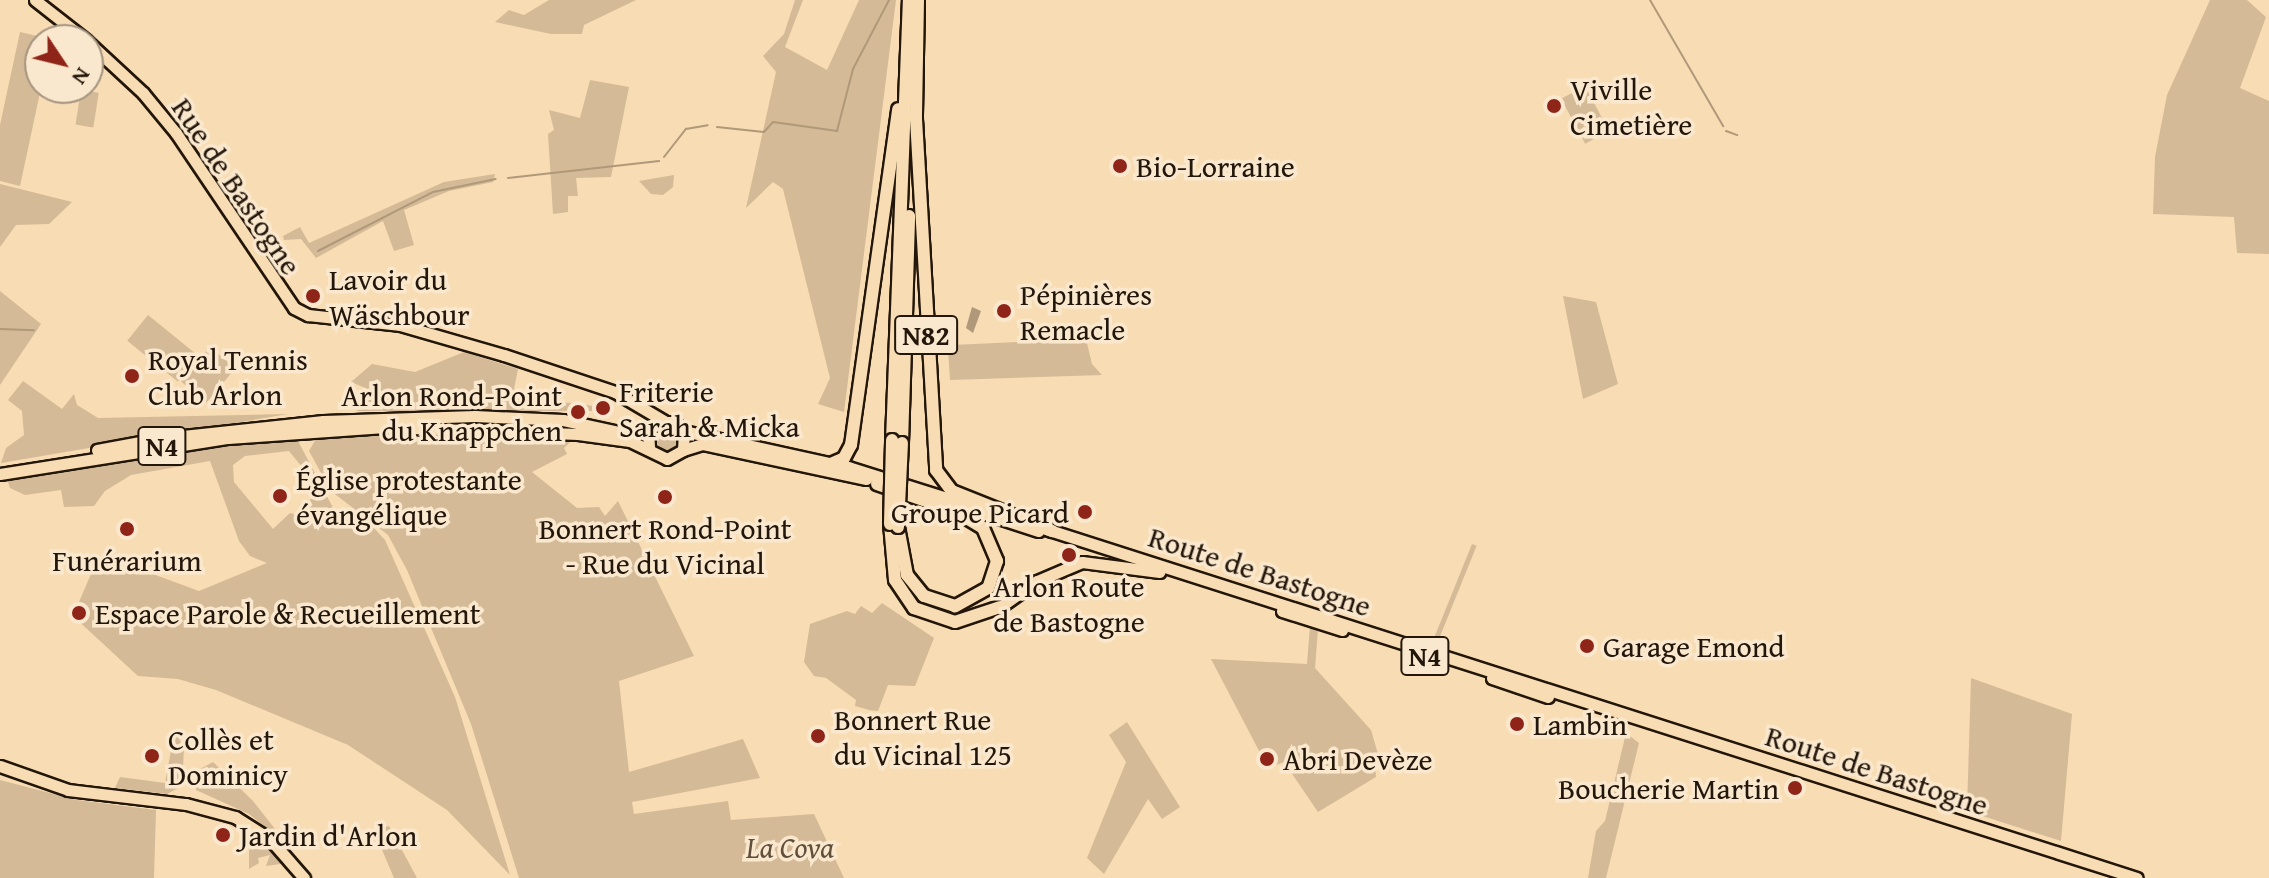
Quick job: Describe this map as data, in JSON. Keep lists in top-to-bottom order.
{
  "streets": {
    "highway": ["N82"],
    "main road": ["Rue de Bastogne", "N4", "Route de Bastogne"]
  },
  "crossings": [
    ["Rue de Bastogne", "N4"],
    ["Rue de Bastogne", "Route de Bastogne"],
    ["N82", "Route de Bastogne"],
    ["N4", "Route de Bastogne"]
  ],
  "parks": ["La Cova"],
  "places": [
    "Viville Cimetière",
    "Bio-Lorraine",
    "Lavoir du Wäschbour",
    "Pépinières Remacle",
    "Royal Tennis Club Arlon",
    "Friterie Sarah & Micka",
    "Arlon Rond-Point du Knappchen",
    "Église protestante évangélique",
    "Bonnert Rond-Point - Rue du Vicinal",
    "Groupe Picard",
    "Funérarium",
    "Arlon Route de Bastogne",
    "Espace Parole & Recueillement",
    "Garage Emond",
    "Lambin",
    "Bonnert Rue du Vicinal 125",
    "Collès et Dominicy",
    "Abri Devèze",
    "Boucherie Martin",
    "Jardin d'Arlon"
  ],
  "north": "bottom right"
}
